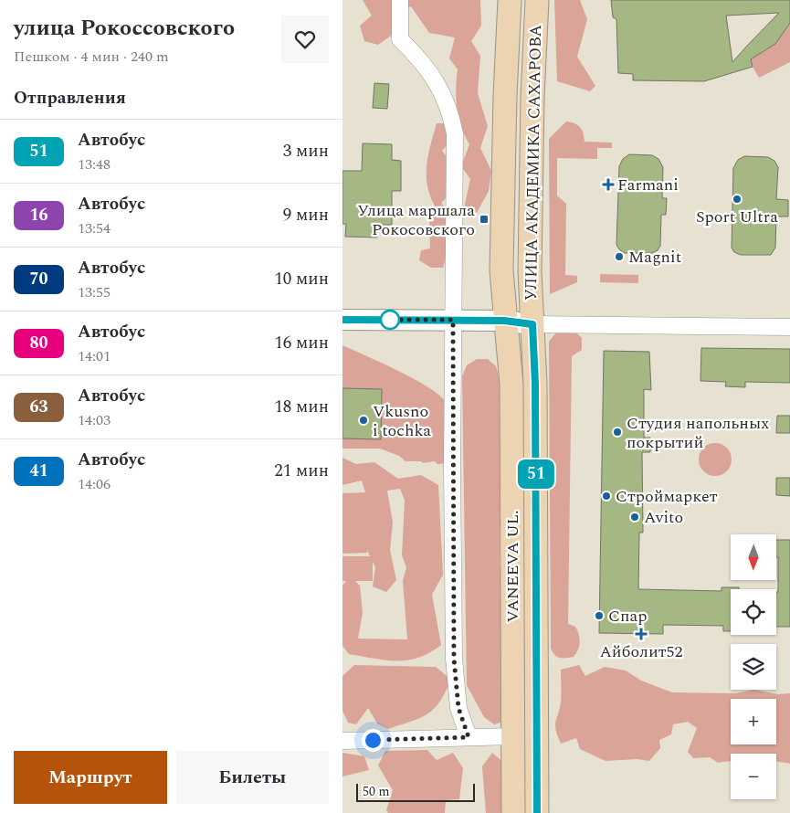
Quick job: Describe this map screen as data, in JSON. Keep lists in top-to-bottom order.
{
  "streets": {
    "main road": ["УЛИЦА АКАДЕМИКА САХАРОВА", "VANEEVA UL."]
  },
  "crossings": [
    ["УЛИЦА АКАДЕМИКА САХАРОВА", "VANEEVA UL."]
  ],
  "places": {
    "health": ["Farmani", "Айболит52"],
    "other": [
      "Sport Ultra",
      "Magnit",
      "Vkusno i tochka",
      "Студия напольных покрытий",
      "Строймаркет",
      "Avito",
      "Спар"
    ],
    "transit": ["Улица маршала Рокосовского"]
  },
  "lines": ["bus line 51"],
  "scale_bar": "50 m",
  "north": "bottom",
  "page": {
    "heading": [
      ["улица Рокоссовского", "Пешком · 4 мин · 240 m"],
      "Отправления"
    ],
    "on_map": "51",
    "list": [
      {
        "mark": "51",
        "name": "Автобус",
        "note": "13:48",
        "value": "3 мин"
      },
      {
        "mark": "16",
        "name": "Автобус",
        "note": "13:54",
        "value": "9 мин"
      },
      {
        "mark": "70",
        "name": "Автобус",
        "note": "13:55",
        "value": "10 мин"
      },
      {
        "mark": "80",
        "name": "Автобус",
        "note": "14:01",
        "value": "16 мин"
      },
      {
        "mark": "63",
        "name": "Автобус",
        "note": "14:03",
        "value": "18 мин"
      },
      {
        "mark": "41",
        "name": "Автобус",
        "note": "14:06",
        "value": "21 мин"
      }
    ],
    "map_buttons": ["+", "−"],
    "buttons": ["Маршрут", "Билеты"],
    "scale": "50 m"
  }
}
